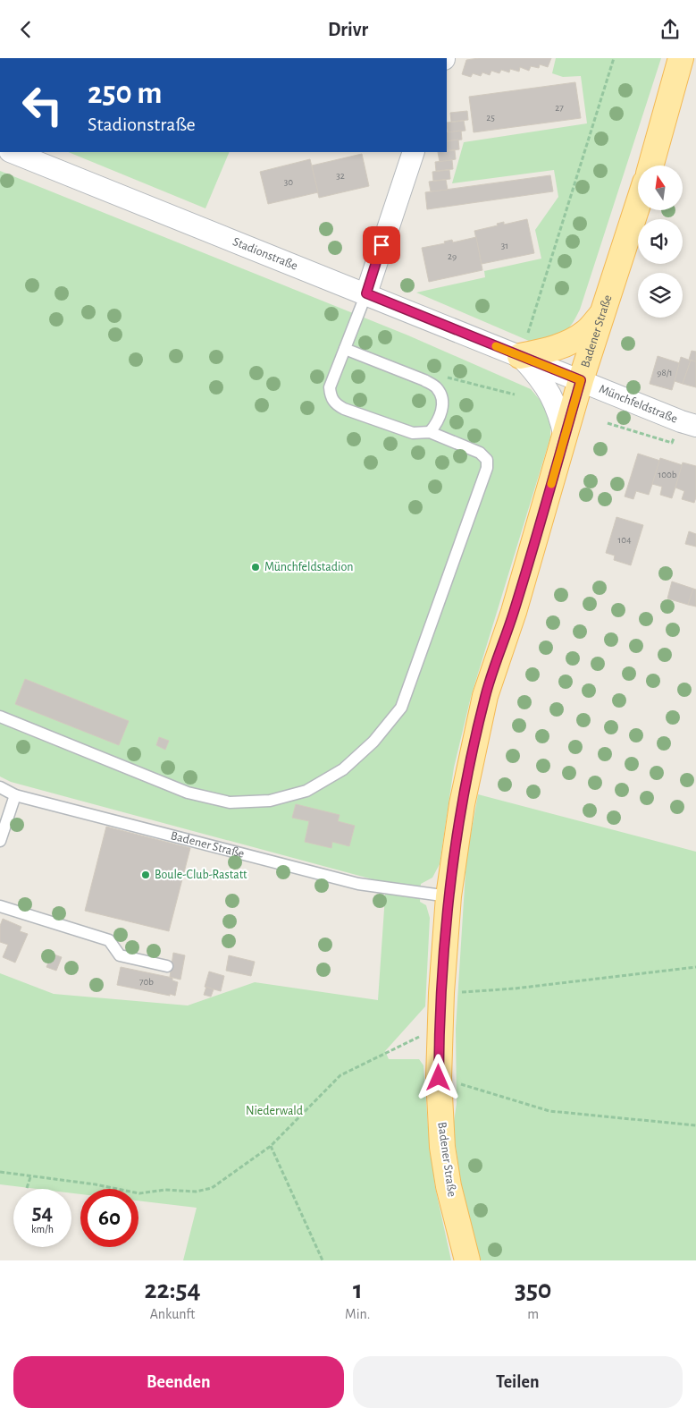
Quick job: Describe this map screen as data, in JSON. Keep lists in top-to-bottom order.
{
  "streets": {
    "main road": ["Badener Straße"],
    "street": ["Stadionstraße", "Münchfeldstraße"]
  },
  "crossings": [
    ["Stadionstraße", "Badener Straße"],
    ["Stadionstraße", "Münchfeldstraße"],
    ["Badener Straße", "Münchfeldstraße"]
  ],
  "parks": ["Niederwald"],
  "places": ["Münchfeldstadion", "Boule-Club-Rastatt"],
  "house_numbers": [
    "27",
    "25",
    "32",
    "30",
    "31",
    "29",
    "98/1",
    "100b",
    "104",
    "70b"
  ],
  "north": "top",
  "page": {
    "header": "Drivr",
    "turn": ["250 m", "Stadionstraße"],
    "speed": "54 km/h",
    "limit": "60",
    "eta": [
      "22:54",
      "Ankunft",
      "1",
      "Min.",
      "350",
      "m"
    ],
    "buttons": ["Beenden", "Teilen"]
  }
}
